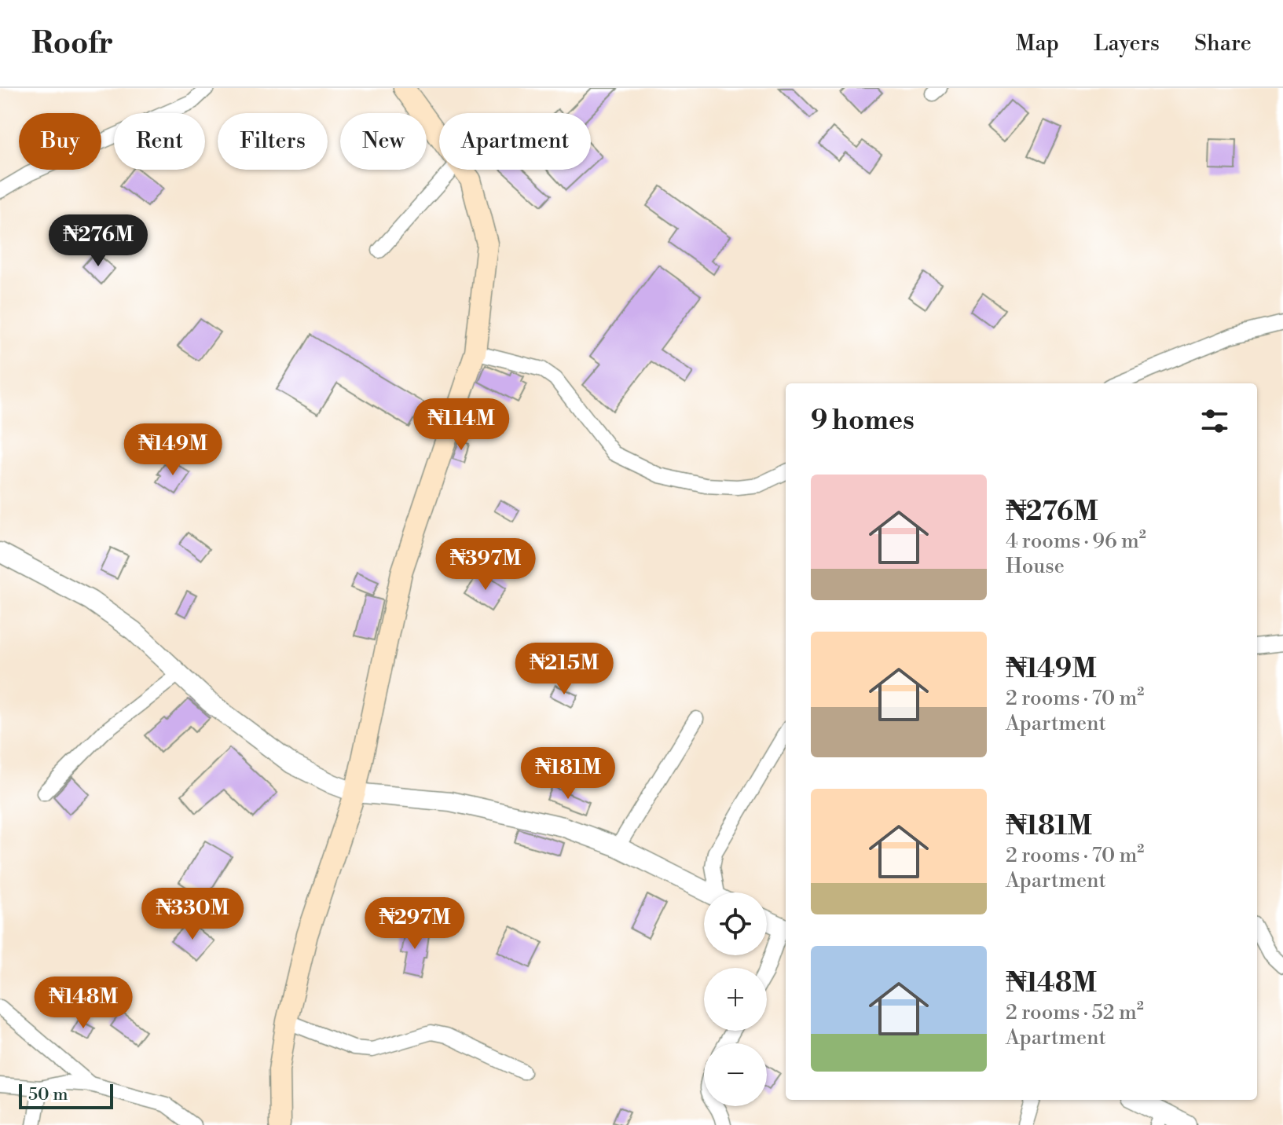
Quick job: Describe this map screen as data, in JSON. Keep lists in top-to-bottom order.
{
  "scale_bar": "50 m",
  "page": {
    "header": "Roofr",
    "nav": ["Map", "Layers", "Share"],
    "chip": [
      "Buy",
      "Rent",
      "Filters",
      "New",
      "Apartment"
    ],
    "price": [
      "₦276M",
      "₦114M",
      "₦149M",
      "₦397M",
      "₦215M",
      "₦181M",
      "₦330M",
      "₦297M",
      "₦148M"
    ],
    "heading": "9 homes",
    "list": [
      {
        "name": "₦276M",
        "note": "4 rooms · 96 m² · House"
      },
      {
        "name": "₦149M",
        "note": "2 rooms · 70 m² · Apartment"
      },
      {
        "name": "₦181M",
        "note": "2 rooms · 70 m² · Apartment"
      },
      {
        "name": "₦148M",
        "note": "2 rooms · 52 m² · Apartment"
      }
    ],
    "map_buttons": ["+", "−"],
    "scale": "50 m"
  }
}
